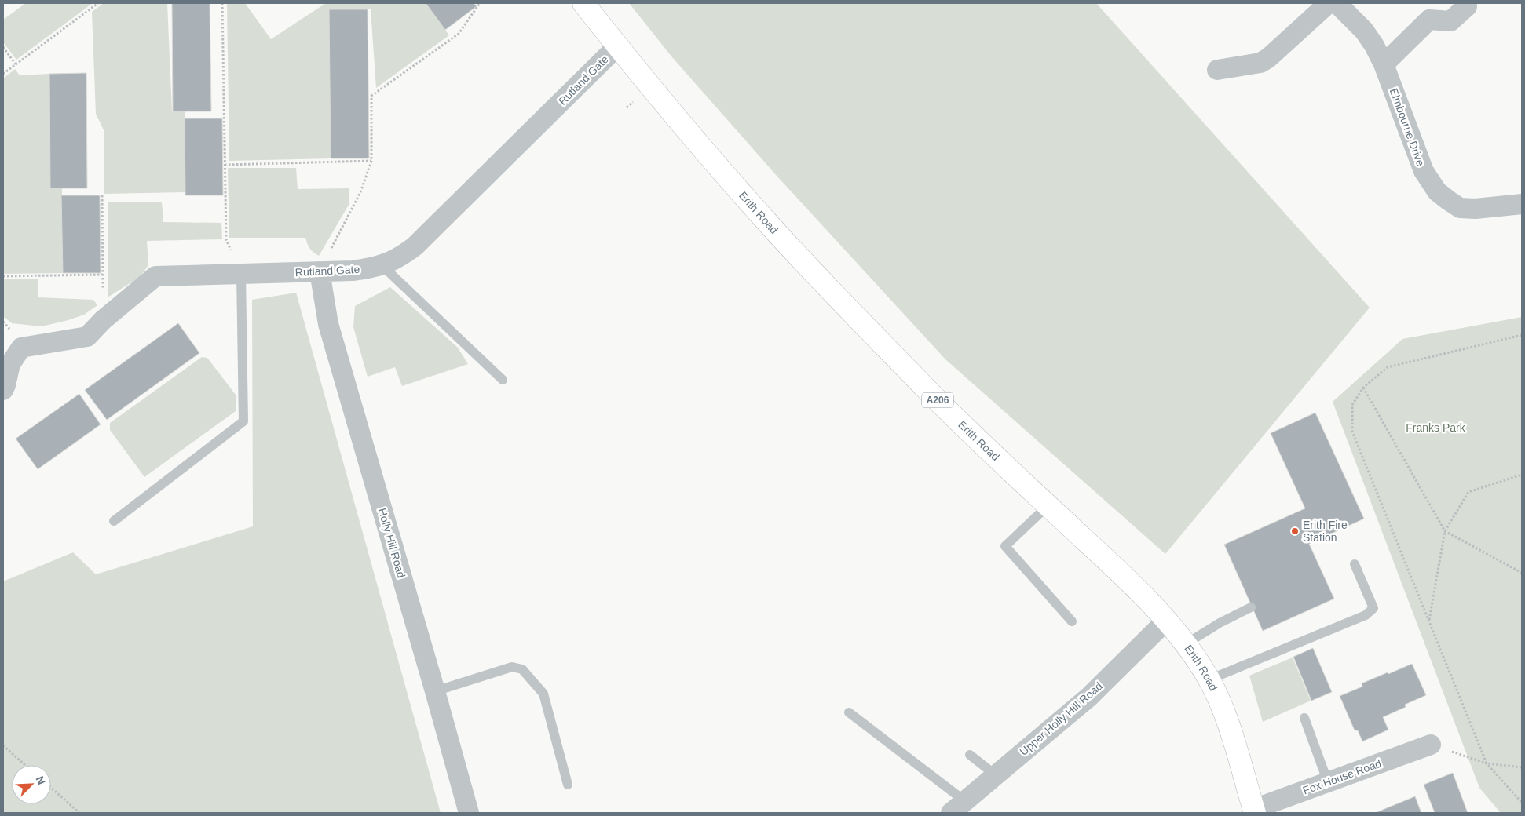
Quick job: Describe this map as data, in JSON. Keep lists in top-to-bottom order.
{
  "streets": {
    "main road": ["Erith Road", "A206"],
    "street": [
      "Rutland Gate",
      "Elmbourne Drive",
      "Holly Hill Road",
      "Upper Holly Hill Road",
      "Fox House Road"
    ]
  },
  "crossings": [
    ["Rutland Gate", "Erith Road"],
    ["Rutland Gate", "Holly Hill Road"],
    ["Erith Road", "Upper Holly Hill Road"],
    ["Erith Road", "Fox House Road"]
  ],
  "parks": ["Franks Park"],
  "places": ["Erith Fire Station"],
  "north": "top right"
}
